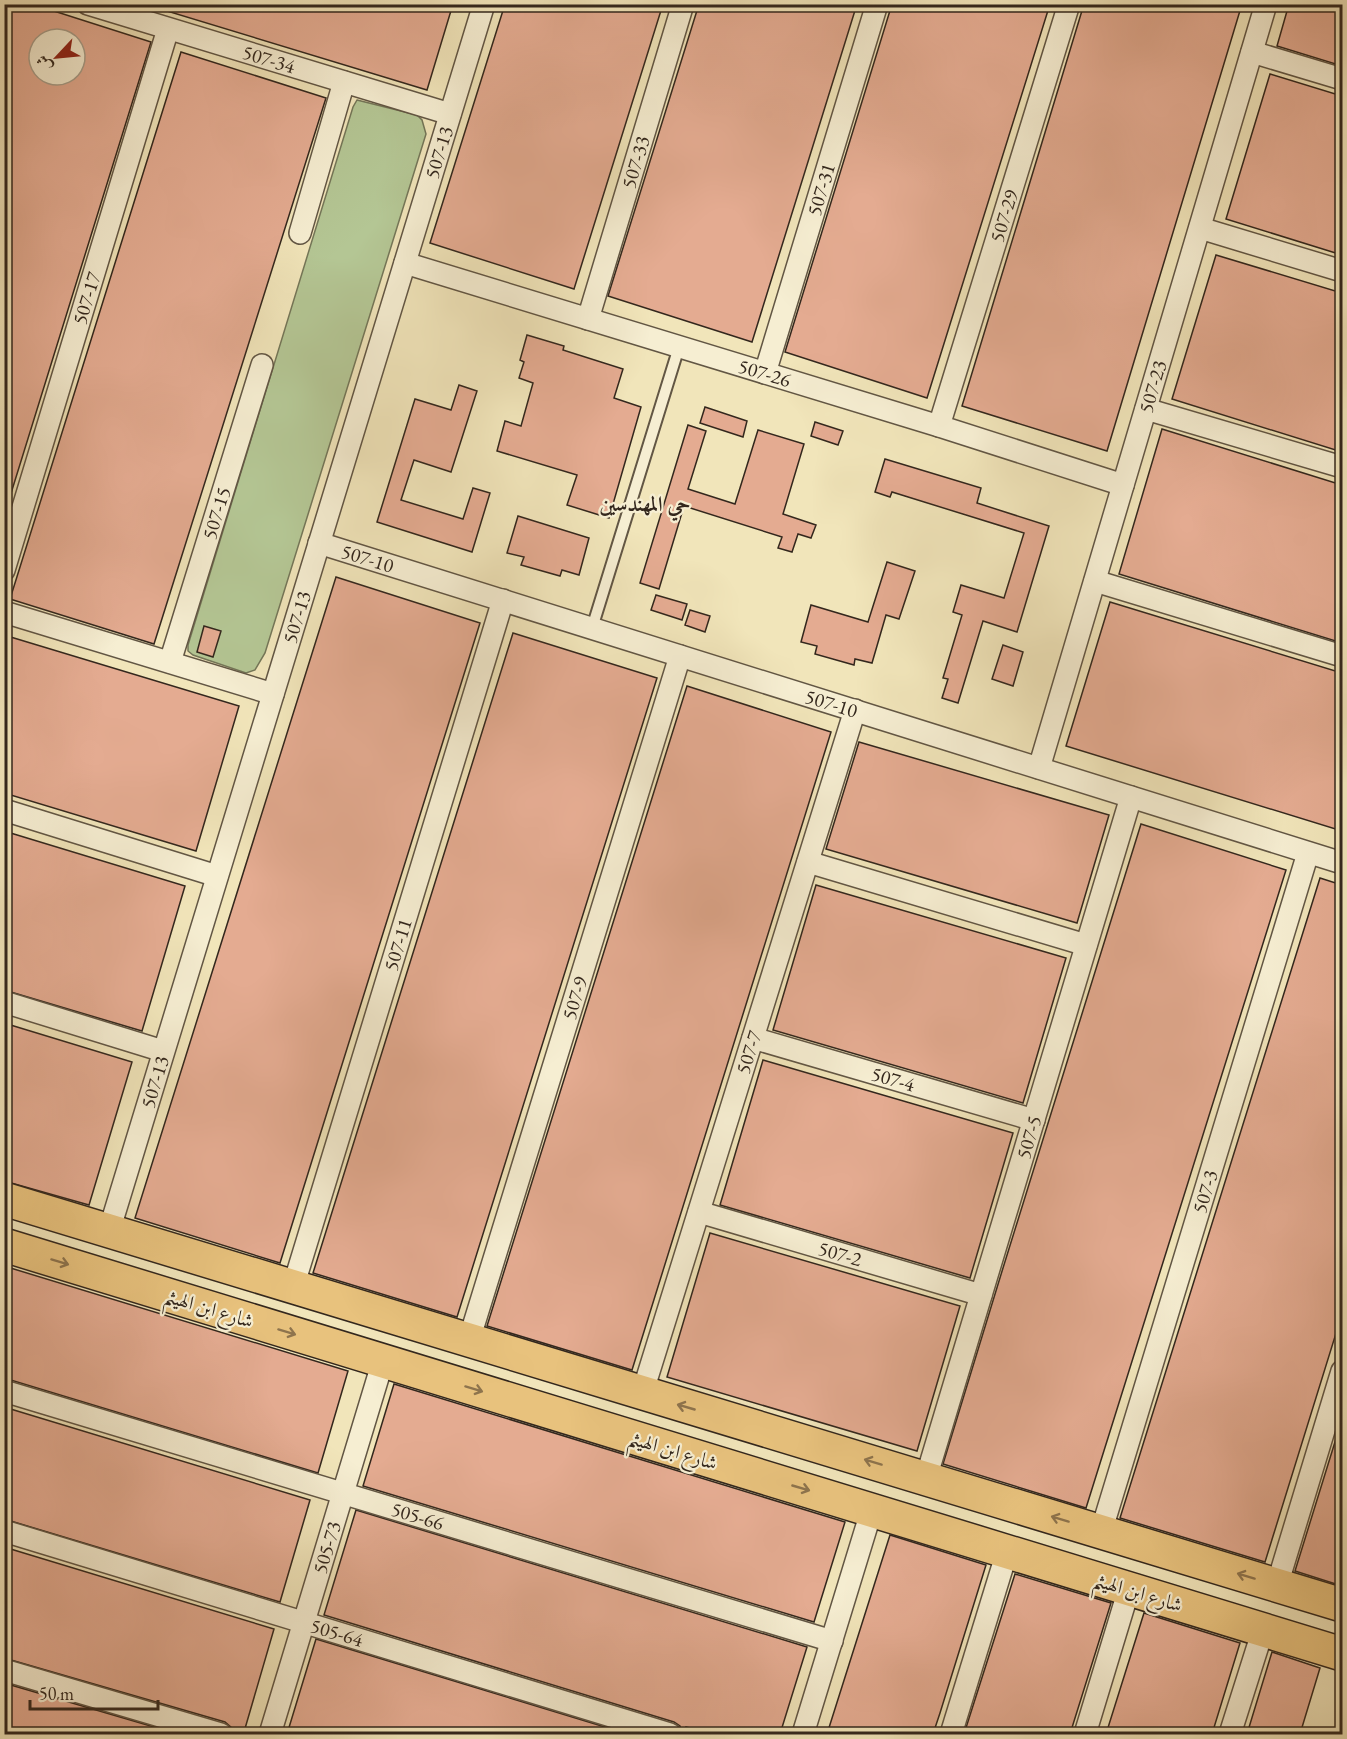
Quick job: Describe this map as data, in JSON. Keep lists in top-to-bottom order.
{
  "streets": {
    "main road": ["شارع ابن الهيثم"],
    "street": [
      "507-34",
      "507-13",
      "507-33",
      "507-31",
      "507-29",
      "507-17",
      "507-26",
      "507-23",
      "507-15",
      "507-10",
      "507-11",
      "507-9",
      "507-7",
      "507-4",
      "507-5",
      "507-3",
      "507-2",
      "505-66",
      "505-73",
      "505-64"
    ]
  },
  "crossings": [
    ["507-34", "507-13"],
    ["507-34", "507-17"],
    ["507-13", "507-26"],
    ["507-13", "507-10"],
    ["507-33", "507-26"],
    ["507-31", "507-26"],
    ["507-29", "507-26"],
    ["507-26", "507-23"],
    ["507-23", "507-10"],
    ["507-10", "507-11"],
    ["507-10", "507-9"],
    ["507-10", "507-7"],
    ["507-10", "507-5"],
    ["507-10", "507-3"],
    ["507-7", "507-4"],
    ["507-7", "507-2"],
    ["507-4", "507-5"],
    ["507-5", "507-2"],
    ["شارع ابن الهيثم", "505-73"],
    ["505-66", "505-73"],
    ["505-73", "505-64"]
  ],
  "districts": ["حي المهندسين"],
  "scale_bar": "50 m",
  "north": "bottom left"
}
